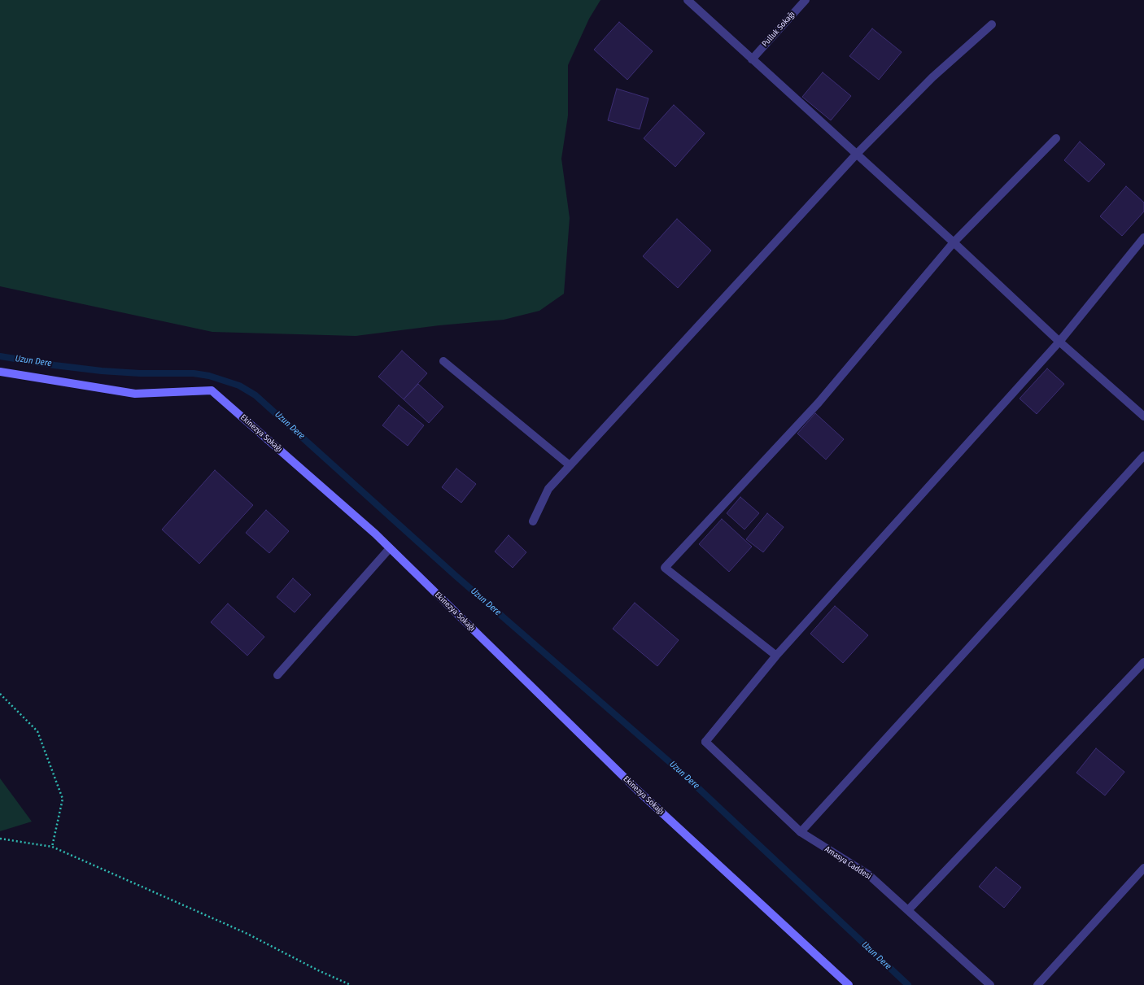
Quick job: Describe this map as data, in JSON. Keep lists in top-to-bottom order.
{
  "streets": {
    "main road": ["Ekinezya Sokağı"],
    "street": ["Pulluk Sokağı", "Amasya Caddesi"]
  },
  "water": ["Uzun Dere"]
}
